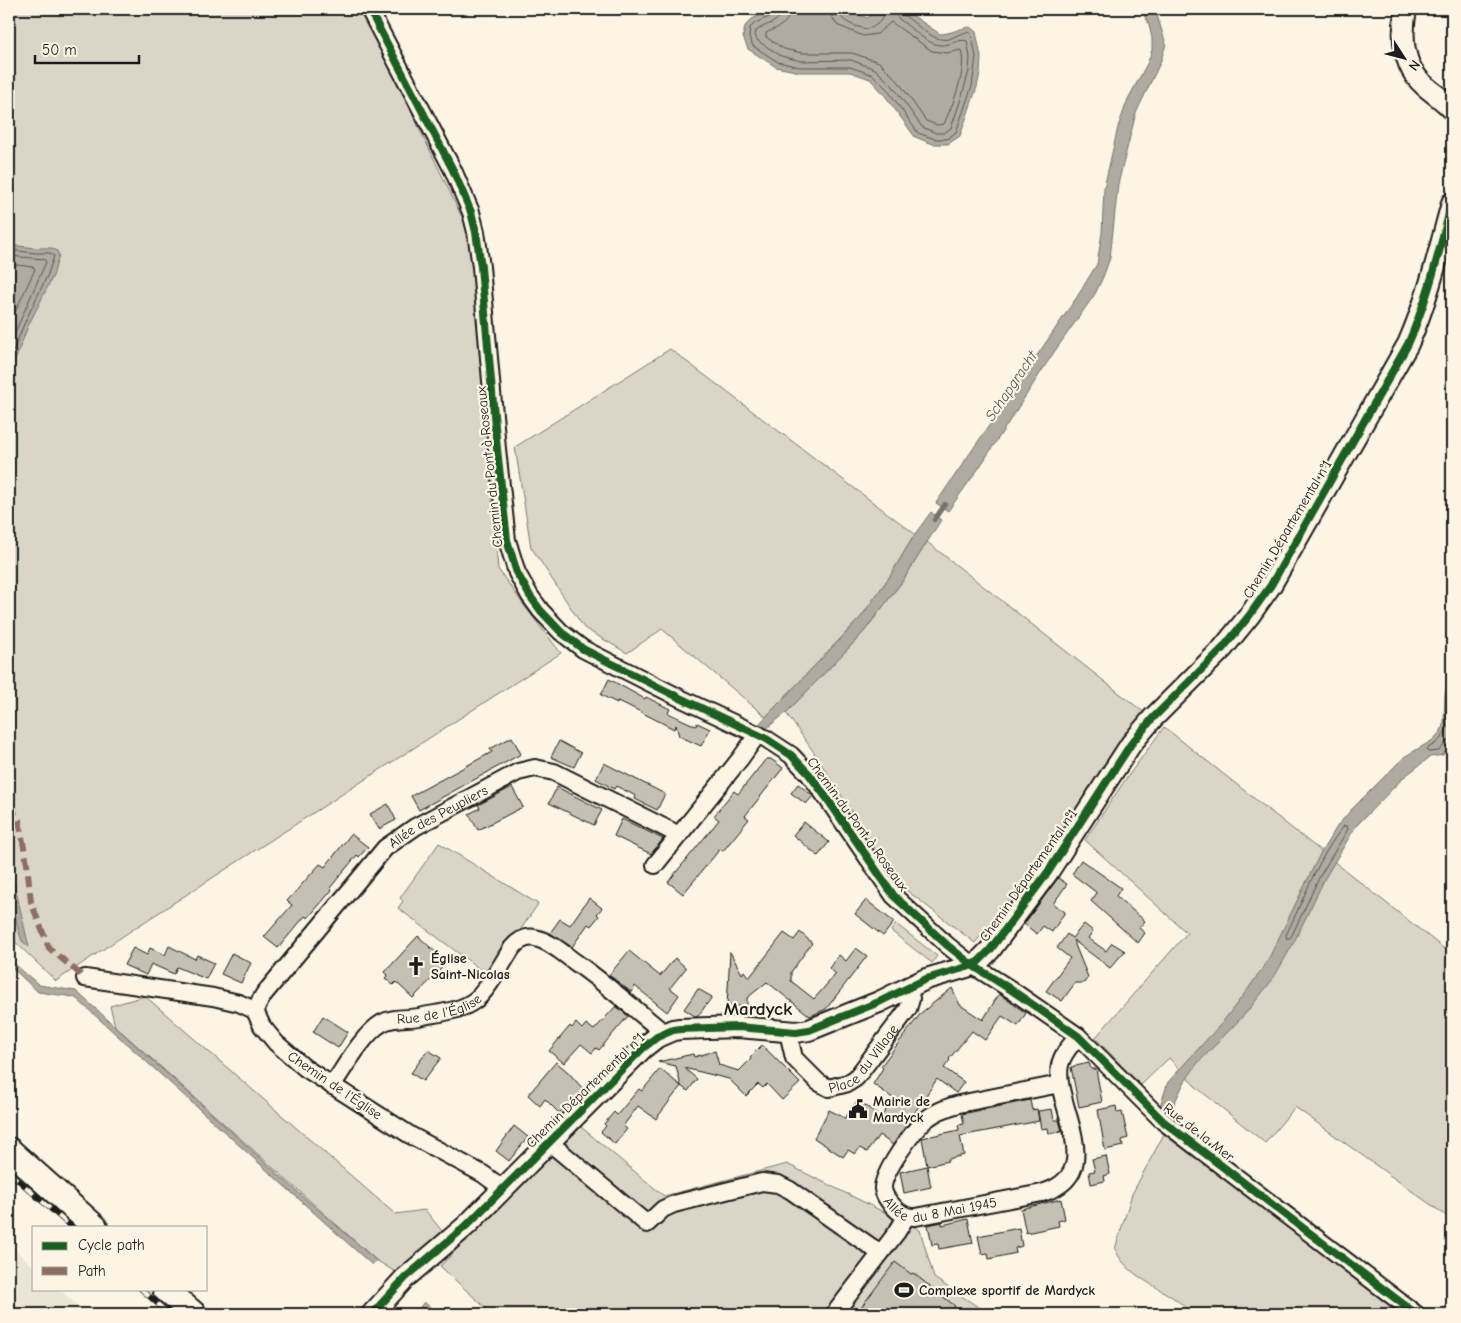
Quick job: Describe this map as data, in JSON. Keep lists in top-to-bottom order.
{
  "streets": {
    "street": [
      "Chemin du Pont à Roseaux",
      "Chemin Départemental n°1",
      "Allée des Peupliers",
      "Rue de l'Église",
      "Place du Village",
      "Chemin de l'Église",
      "Rue de la Mer",
      "Allée du 8 Mai 1945"
    ]
  },
  "crossings": [
    ["Chemin du Pont à Roseaux", "Chemin Départemental n°1"],
    ["Chemin du Pont à Roseaux", "Rue de la Mer"],
    ["Chemin Départemental n°1", "Rue de l'Église"],
    ["Chemin Départemental n°1", "Place du Village"],
    ["Chemin Départemental n°1", "Chemin de l'Église"],
    ["Chemin Départemental n°1", "Rue de la Mer"],
    ["Allée des Peupliers", "Chemin de l'Église"],
    ["Rue de l'Église", "Chemin de l'Église"],
    ["Rue de la Mer", "Allée du 8 Mai 1945"]
  ],
  "districts": ["Mardyck"],
  "water": ["Schapgracht"],
  "places": {
    "church": ["Église Saint-Nicolas"],
    "public building": ["Mairie de Mardyck"],
    "sports": ["Complexe sportif de Mardyck"]
  },
  "legend": ["Cycle path", "Path"],
  "scale_bar": "50 m",
  "north": "bottom right"
}
